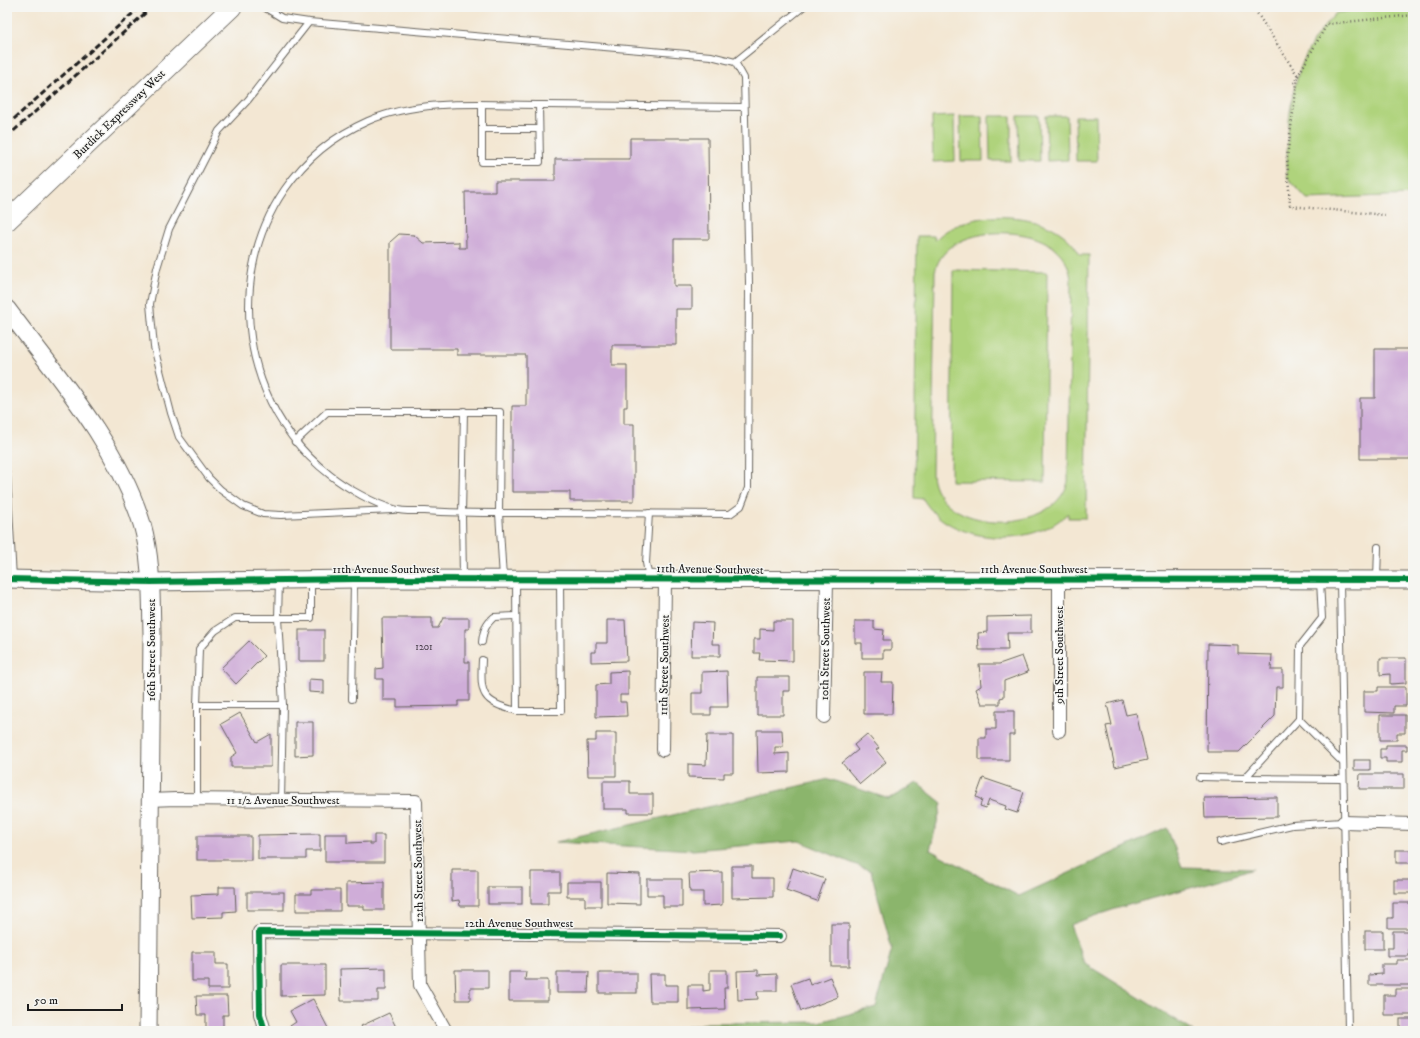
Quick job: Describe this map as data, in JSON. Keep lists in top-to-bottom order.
{
  "streets": {
    "main road": ["Burdick Expressway West"],
    "street": [
      "11th Avenue Southwest",
      "10th Street Southwest",
      "16th Street Southwest",
      "9th Street Southwest",
      "11th Street Southwest",
      "11 1/2 Avenue Southwest",
      "12th Street Southwest",
      "12th Avenue Southwest"
    ]
  },
  "crossings": [
    ["11th Avenue Southwest", "10th Street Southwest"],
    ["11th Avenue Southwest", "16th Street Southwest"],
    ["11th Avenue Southwest", "9th Street Southwest"],
    ["11th Avenue Southwest", "11th Street Southwest"],
    ["16th Street Southwest", "11 1/2 Avenue Southwest"],
    ["11 1/2 Avenue Southwest", "12th Street Southwest"],
    ["12th Street Southwest", "12th Avenue Southwest"]
  ],
  "house_numbers": ["1201"],
  "scale_bar": "50 m"
}
